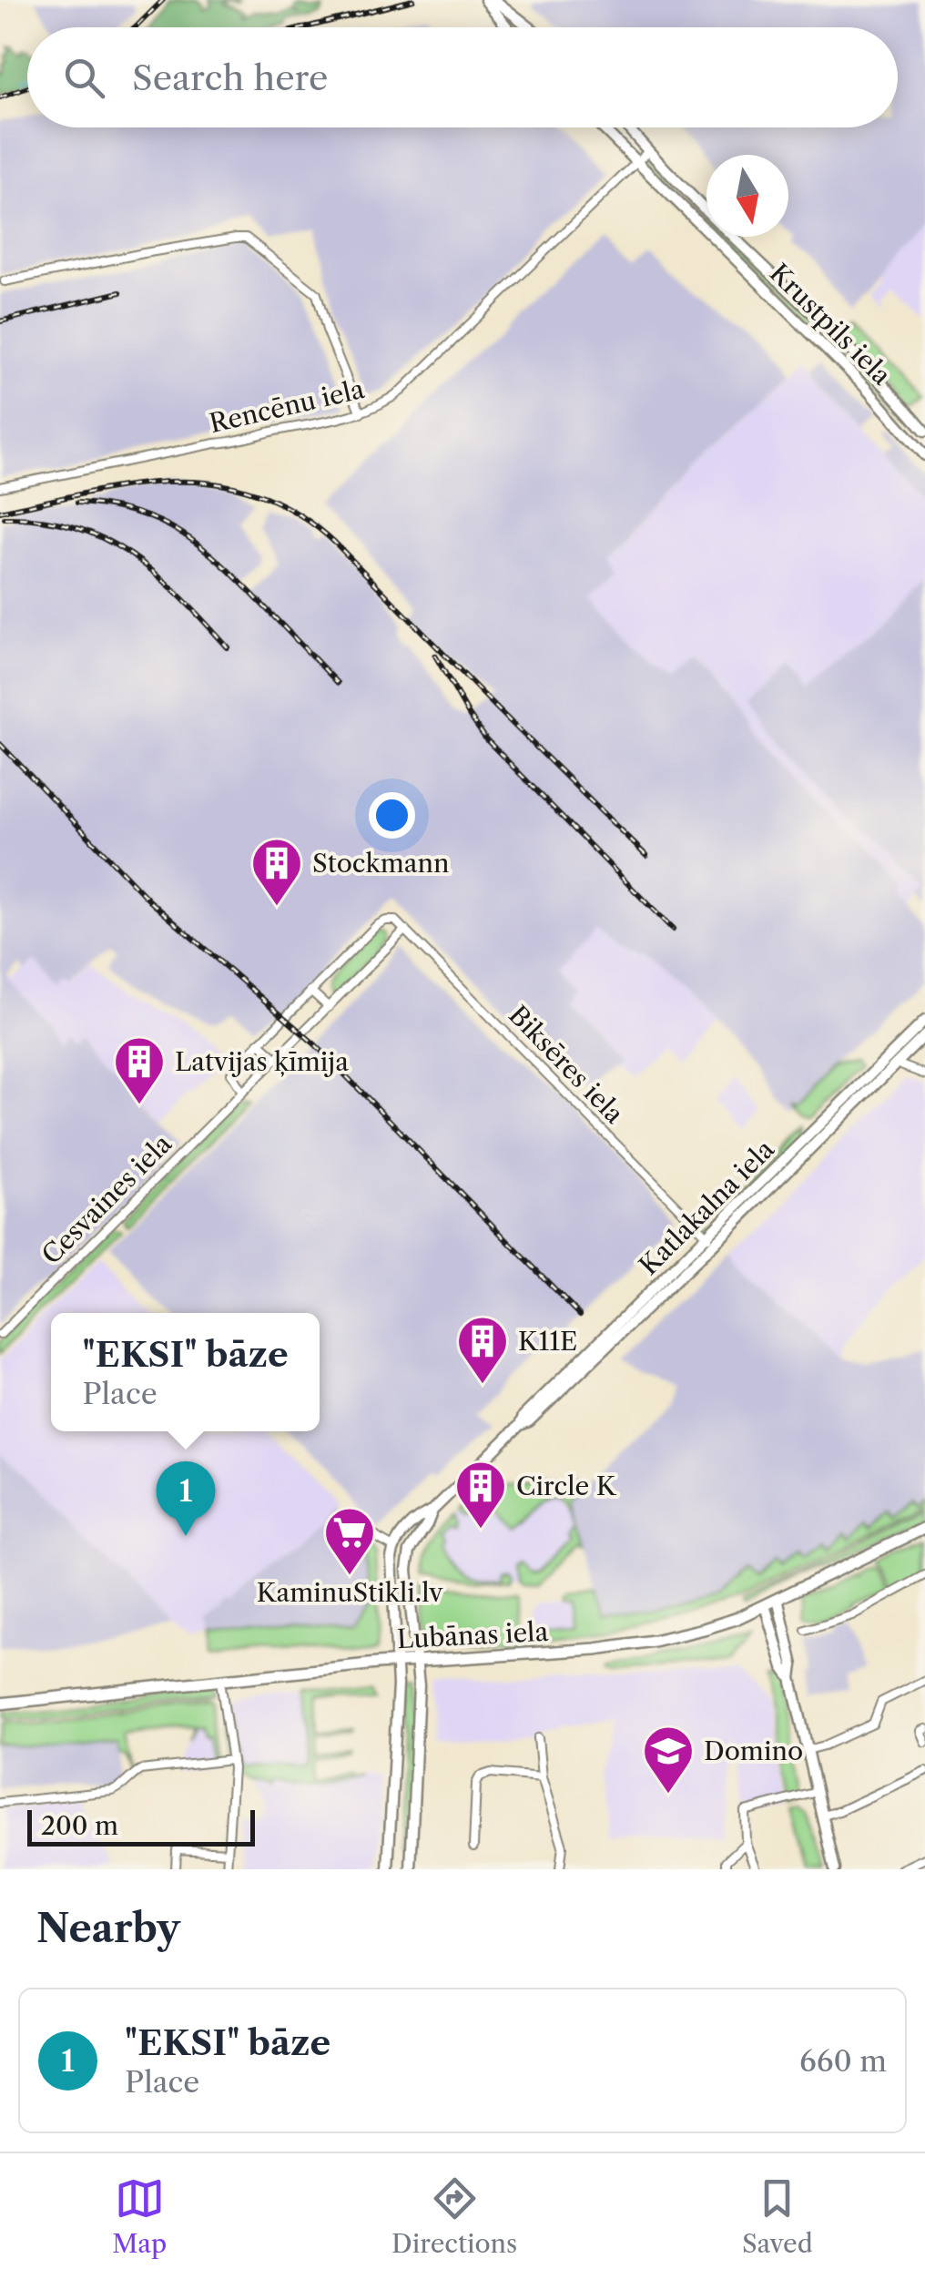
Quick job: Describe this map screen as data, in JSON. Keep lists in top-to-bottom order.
{
  "streets": {
    "main road": ["Lubānas iela"],
    "street": [
      "Krustpils iela",
      "Rencēnu iela",
      "Biksēres iela",
      "Cesvaines iela",
      "Katlakalna iela"
    ]
  },
  "crossings": [
    ["Krustpils iela", "Rencēnu iela"],
    ["Biksēres iela", "Cesvaines iela"],
    ["Biksēres iela", "Katlakalna iela"],
    ["Katlakalna iela", "Lubānas iela"]
  ],
  "places": {
    "building": [
      "Stockmann",
      "Latvijas ķīmija",
      "K11E",
      "Circle K"
    ],
    "supermarket": ["KaminuStikli.lv"],
    "school or university": ["Domino"]
  },
  "scale_bar": "200 m",
  "north": "bottom",
  "page": {
    "search": "Search here",
    "popup": ["\"EKSI\" bāze", "Place"],
    "pins": "1",
    "scale": "200 m",
    "heading": "Nearby",
    "list": [
      {
        "mark": "1",
        "name": "\"EKSI\" bāze",
        "note": "Place",
        "value": "660 m"
      }
    ],
    "nav": ["Map", "Directions", "Saved"]
  }
}
